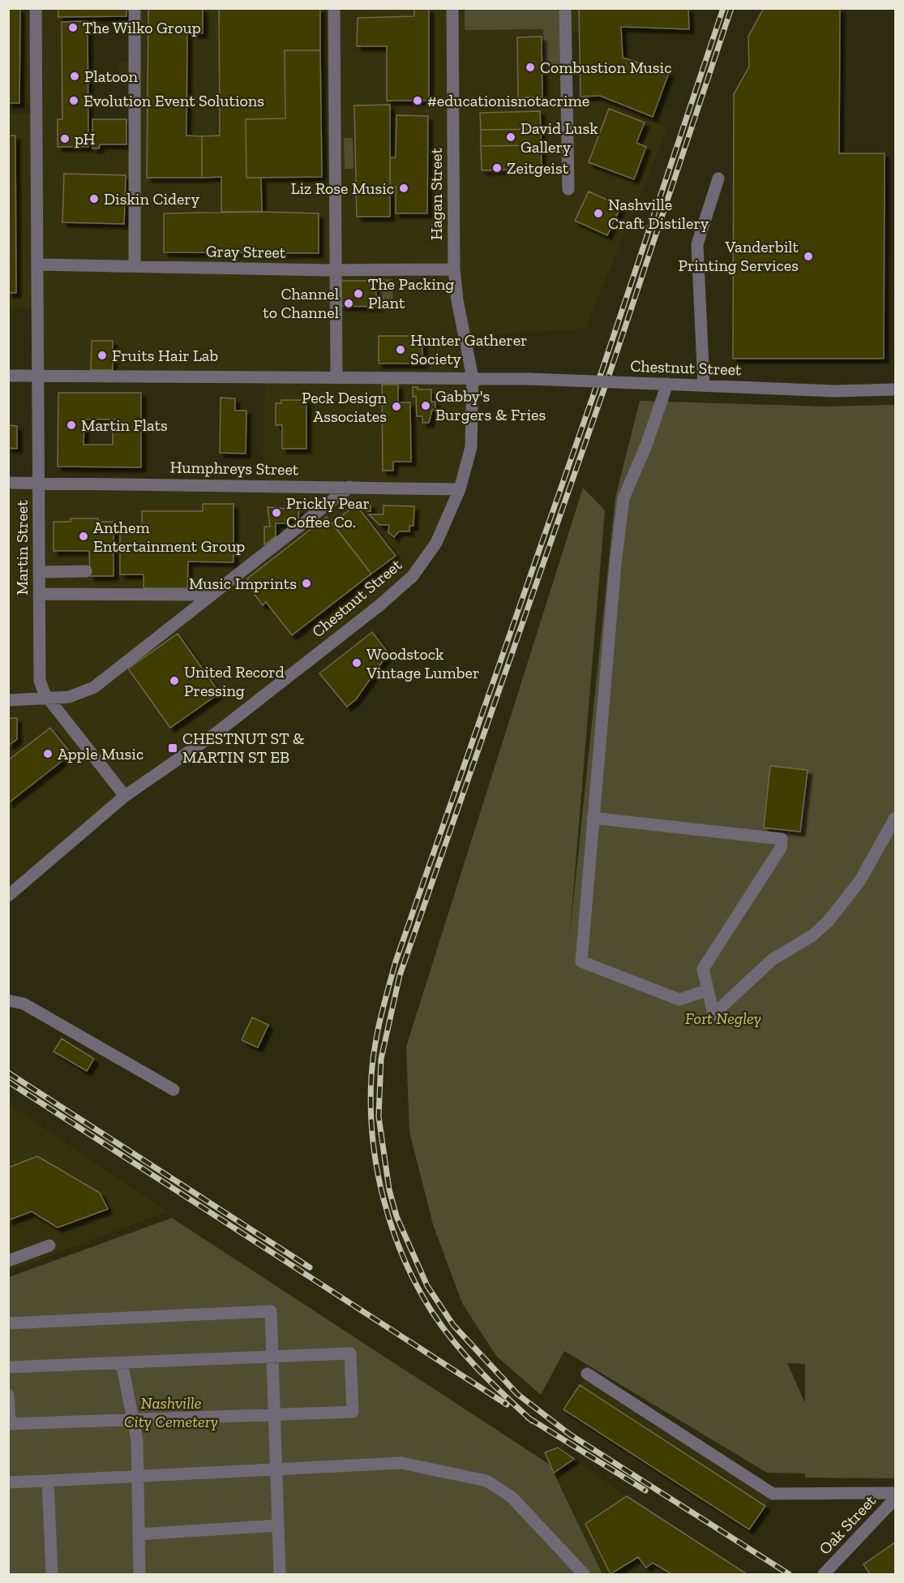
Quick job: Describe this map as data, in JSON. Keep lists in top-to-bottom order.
{
  "streets": {
    "street": [
      "Hagan Street",
      "Gray Street",
      "Chestnut Street",
      "Humphreys Street",
      "Martin Street",
      "Oak Street"
    ]
  },
  "crossings": [
    ["Hagan Street", "Gray Street"],
    ["Hagan Street", "Chestnut Street"],
    ["Gray Street", "Martin Street"],
    ["Chestnut Street", "Humphreys Street"],
    ["Chestnut Street", "Martin Street"],
    ["Humphreys Street", "Martin Street"]
  ],
  "parks": ["Fort Negley", "Nashville City Cemetery"],
  "places": {
    "other": [
      "The Wilko Group",
      "Combustion Music",
      "Platoon",
      "Evolution Event Solutions",
      "#educationisnotacrime",
      "David Lusk Gallery",
      "pH",
      "Zeitgeist",
      "Liz Rose Music",
      "Diskin Cidery",
      "Nashville Craft Distilery",
      "Vanderbilt Printing Services",
      "The Packing Plant",
      "Channel to Channel",
      "Hunter Gatherer Society",
      "Fruits Hair Lab",
      "Gabby's Burgers & Fries",
      "Peck Design Associates",
      "Martin Flats",
      "Prickly Pear Coffee Co.",
      "Anthem Entertainment Group",
      "Music Imprints",
      "Woodstock Vintage Lumber",
      "United Record Pressing",
      "Apple Music"
    ],
    "transit": ["CHESTNUT ST & MARTIN ST EB"]
  }
}
